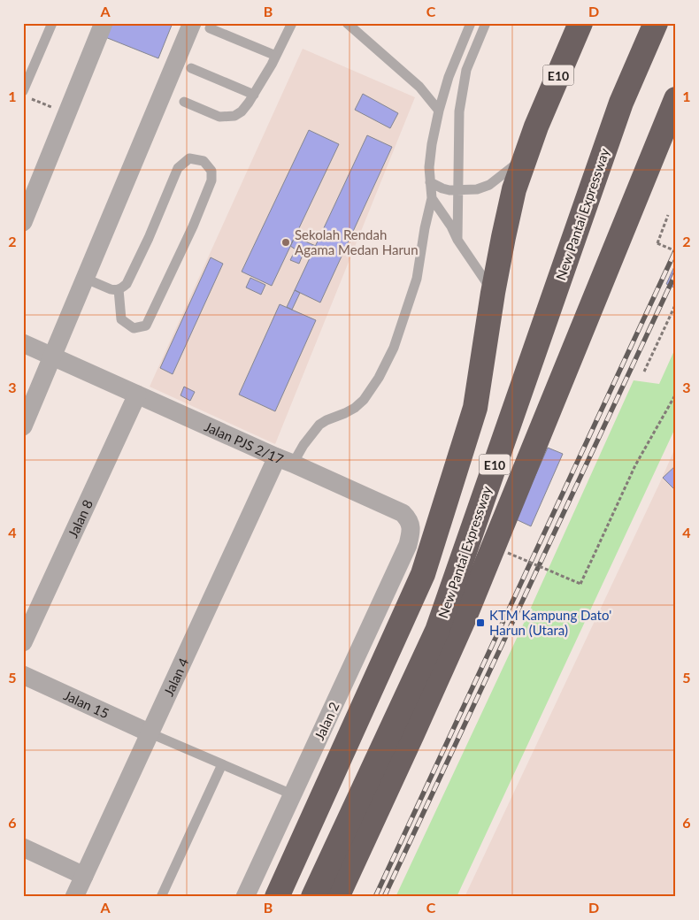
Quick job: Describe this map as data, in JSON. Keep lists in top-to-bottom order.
{
  "streets": {
    "highway": ["E10", "New Pantai Expressway"],
    "street": [
      "Jalan PJS 2/17",
      "Jalan 8",
      "Jalan 4",
      "Jalan 15",
      "Jalan 2"
    ]
  },
  "crossings": [
    ["Jalan PJS 2/17", "Jalan 8"],
    ["Jalan PJS 2/17", "Jalan 4"],
    ["Jalan PJS 2/17", "Jalan 2"],
    ["Jalan 4", "Jalan 15"]
  ],
  "places": {
    "other": ["Sekolah Rendah Agama Medan Harun"],
    "transit": ["KTM Kampung Dato' Harun (Utara)"]
  },
  "grid": {
    "columns": [
      "A",
      "B",
      "C",
      "D"
    ],
    "rows": [
      "1",
      "2",
      "3",
      "4",
      "5",
      "6"
    ]
  }
}
